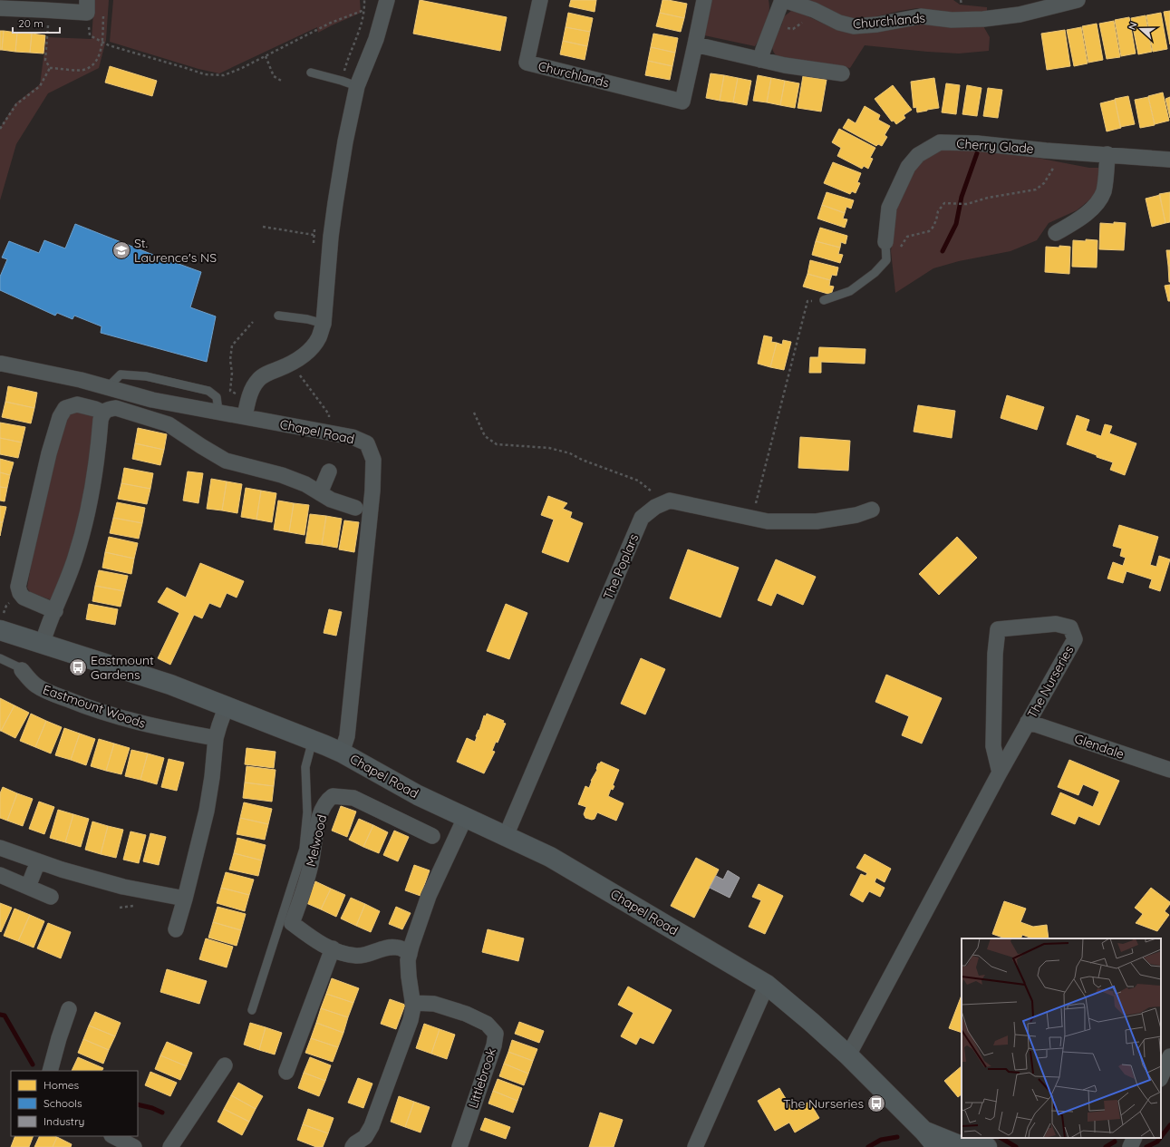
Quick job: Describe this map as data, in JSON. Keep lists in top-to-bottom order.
{
  "streets": {
    "street": [
      "Churchlands",
      "Cherry Glade",
      "Chapel Road",
      "The Poplars",
      "The Nurseries",
      "Eastmount Woods",
      "Glendale",
      "Melwood",
      "Littlebrook"
    ]
  },
  "crossings": [
    ["Chapel Road", "The Poplars"],
    ["Chapel Road", "The Nurseries"],
    ["The Nurseries", "Glendale"]
  ],
  "places": {
    "school or university": ["St. Laurence's NS"],
    "bus stop": ["Eastmount Gardens", "The Nurseries"]
  },
  "legend": ["Homes", "Schools", "Industry"],
  "scale_bar": "20 m",
  "north": "left"
}
